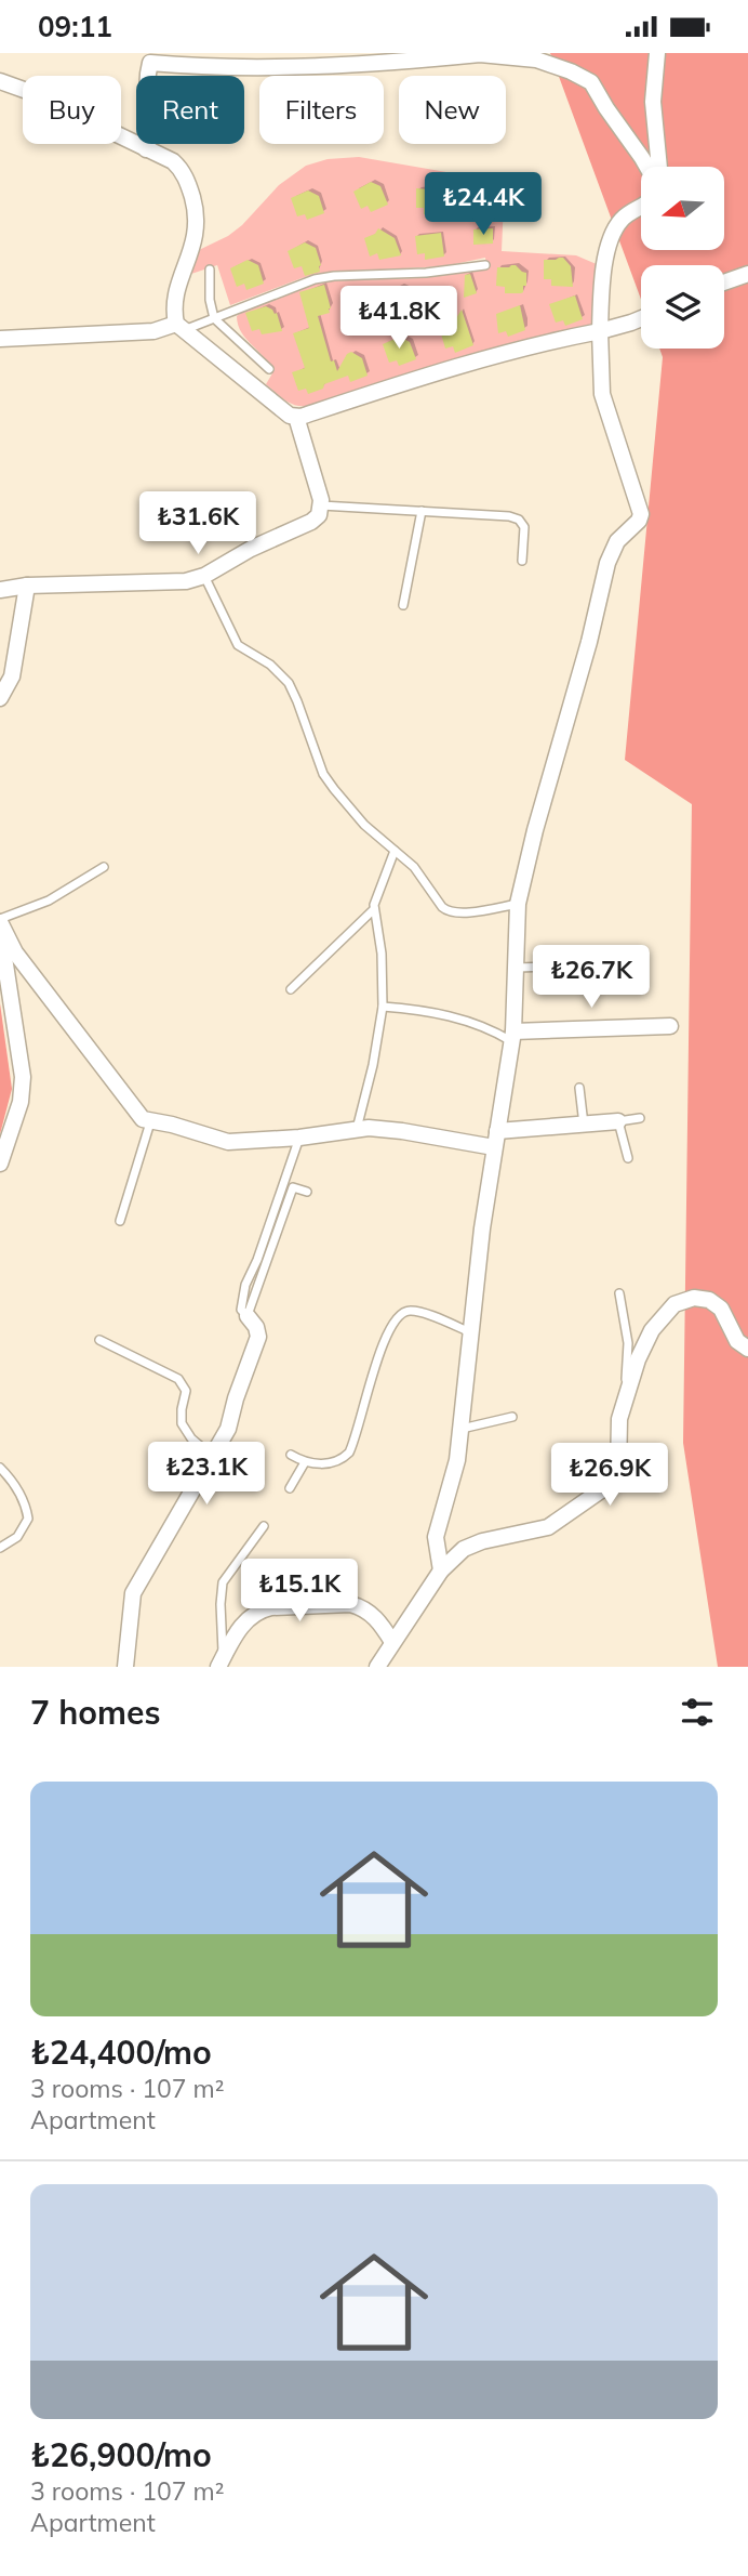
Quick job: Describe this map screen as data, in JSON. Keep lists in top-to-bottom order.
{
  "north": "left",
  "page": {
    "status": "09:11",
    "chip": [
      "Buy",
      "Rent",
      "Filters",
      "New"
    ],
    "price": [
      "₺24.4K",
      "₺41.8K",
      "₺31.6K",
      "₺26.7K",
      "₺23.1K",
      "₺26.9K",
      "₺15.1K"
    ],
    "heading": "7 homes",
    "list": [
      {
        "name": "₺24,400/mo",
        "note": "3 rooms · 107 m² · Apartment"
      },
      {
        "name": "₺26,900/mo",
        "note": "3 rooms · 107 m² · Apartment"
      }
    ]
  }
}
